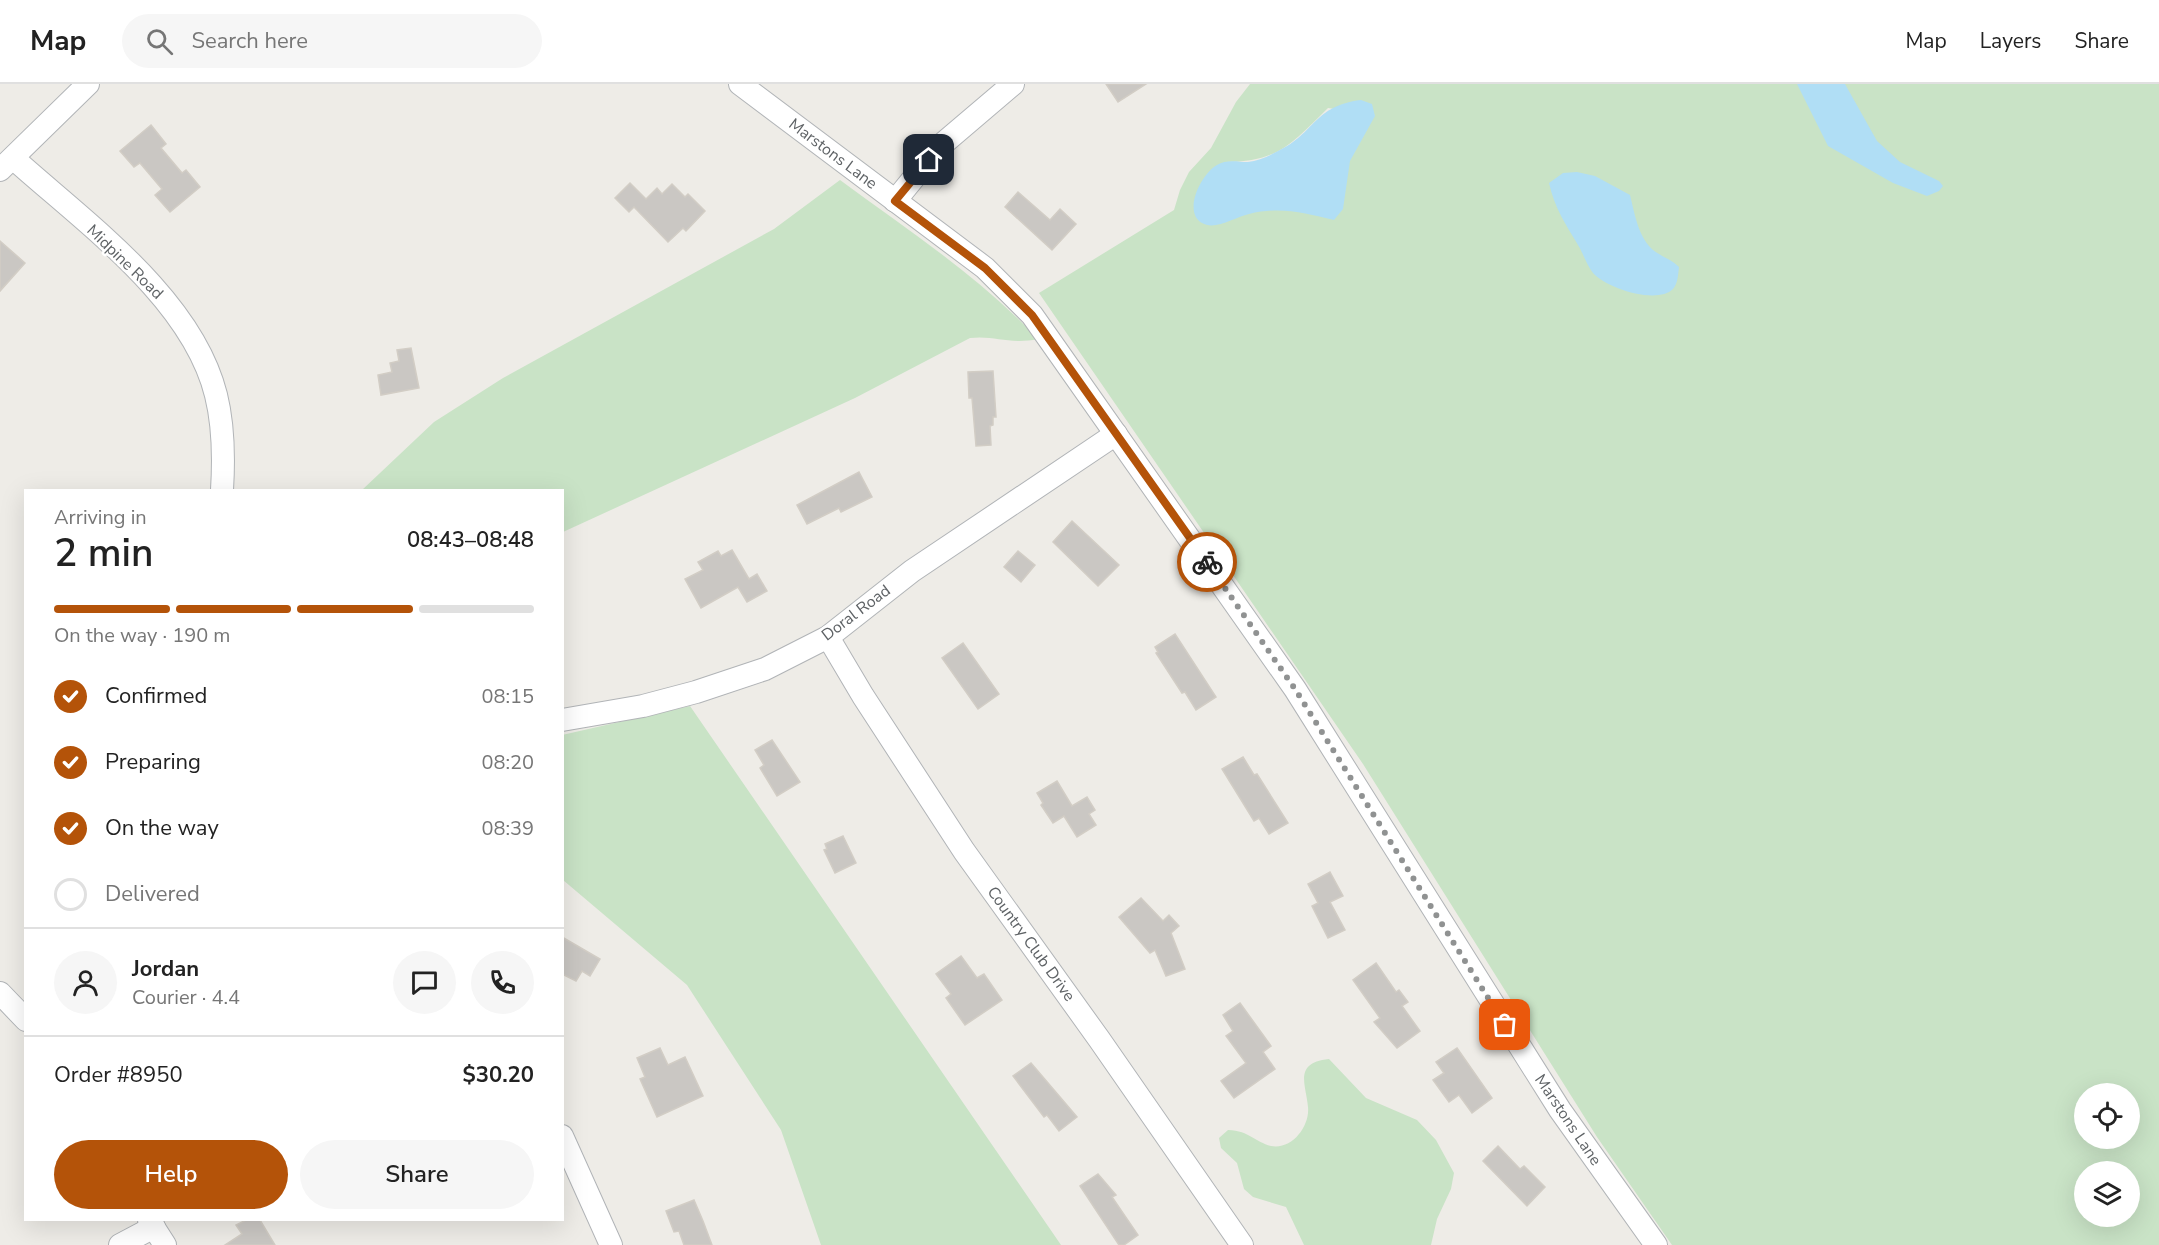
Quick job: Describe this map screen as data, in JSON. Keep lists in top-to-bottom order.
{
  "streets": {
    "street": [
      "Marstons Lane",
      "Midpine Road",
      "Doral Road",
      "Country Club Drive"
    ]
  },
  "crossings": [
    ["Marstons Lane", "Doral Road"],
    ["Doral Road", "Country Club Drive"]
  ],
  "page": {
    "header": "Map",
    "search": "Search here",
    "nav": ["Map", "Layers", "Share"],
    "heading": ["2 min", "Arriving in", "08:43–08:48"],
    "panel": [
      "Jordan",
      "Courier · 4.4",
      "Order #8950",
      "$30.20"
    ],
    "bar": "On the way · 190 m",
    "list": [
      ["Confirmed", "08:15"],
      ["Preparing", "08:20"],
      ["On the way", "08:39"],
      "Delivered"
    ],
    "buttons": ["Help", "Share"]
  }
}
